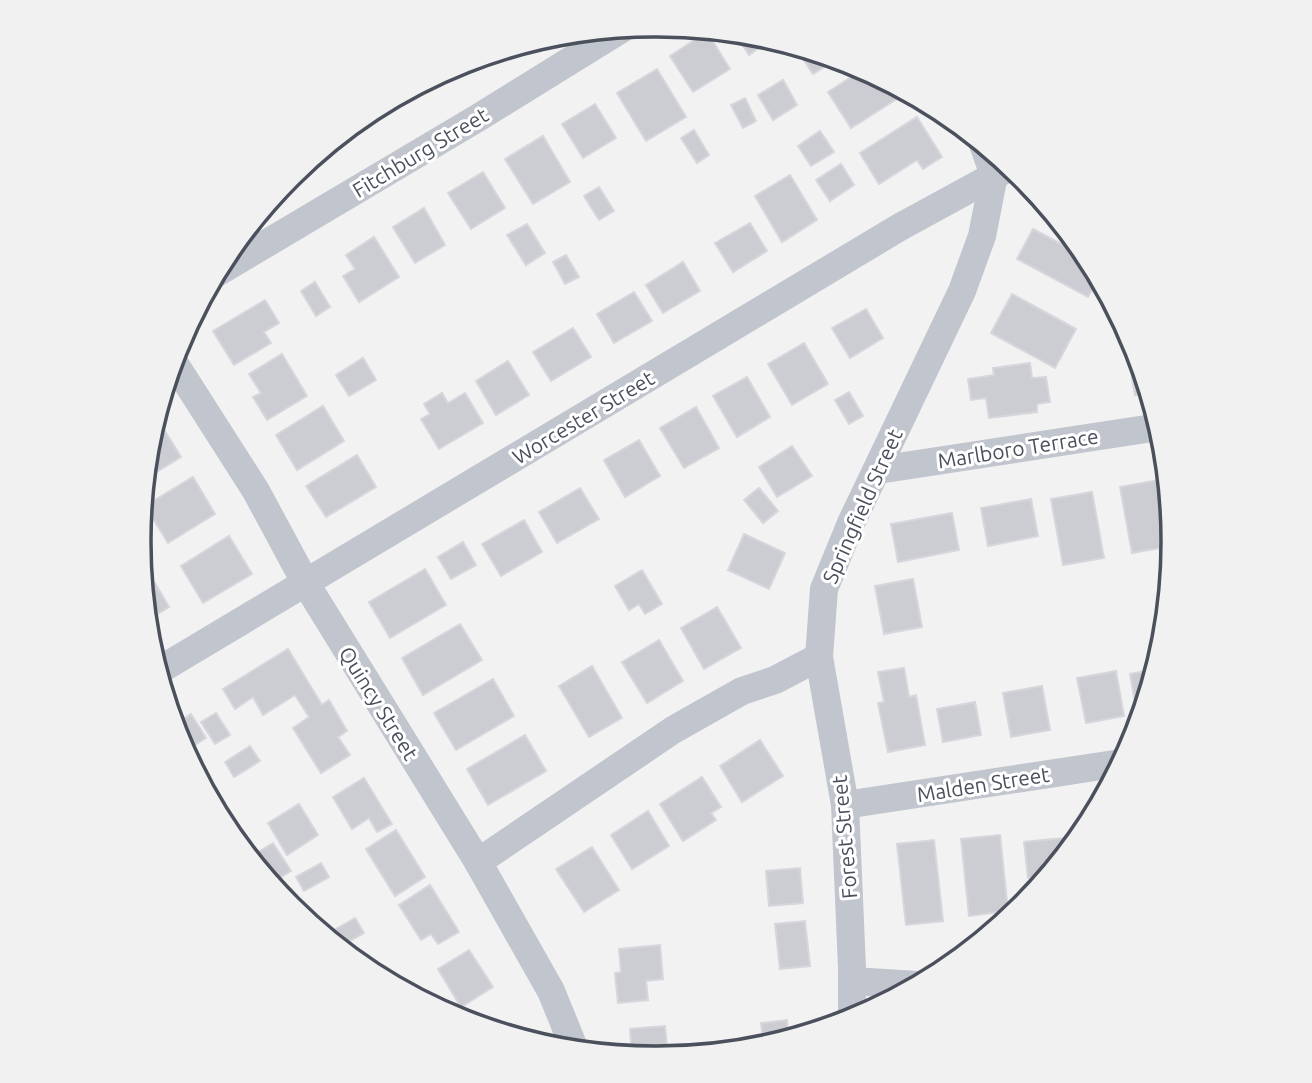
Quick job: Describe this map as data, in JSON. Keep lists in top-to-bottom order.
{
  "streets": {
    "street": [
      "Fitchburg Street",
      "Worcester Street",
      "Marlboro Terrace",
      "Springfield Street",
      "Quincy Street",
      "Malden Street",
      "Forest Street"
    ]
  },
  "crossings": [
    ["Worcester Street", "Quincy Street"],
    ["Marlboro Terrace", "Springfield Street"],
    ["Springfield Street", "Forest Street"],
    ["Malden Street", "Forest Street"]
  ]
}
